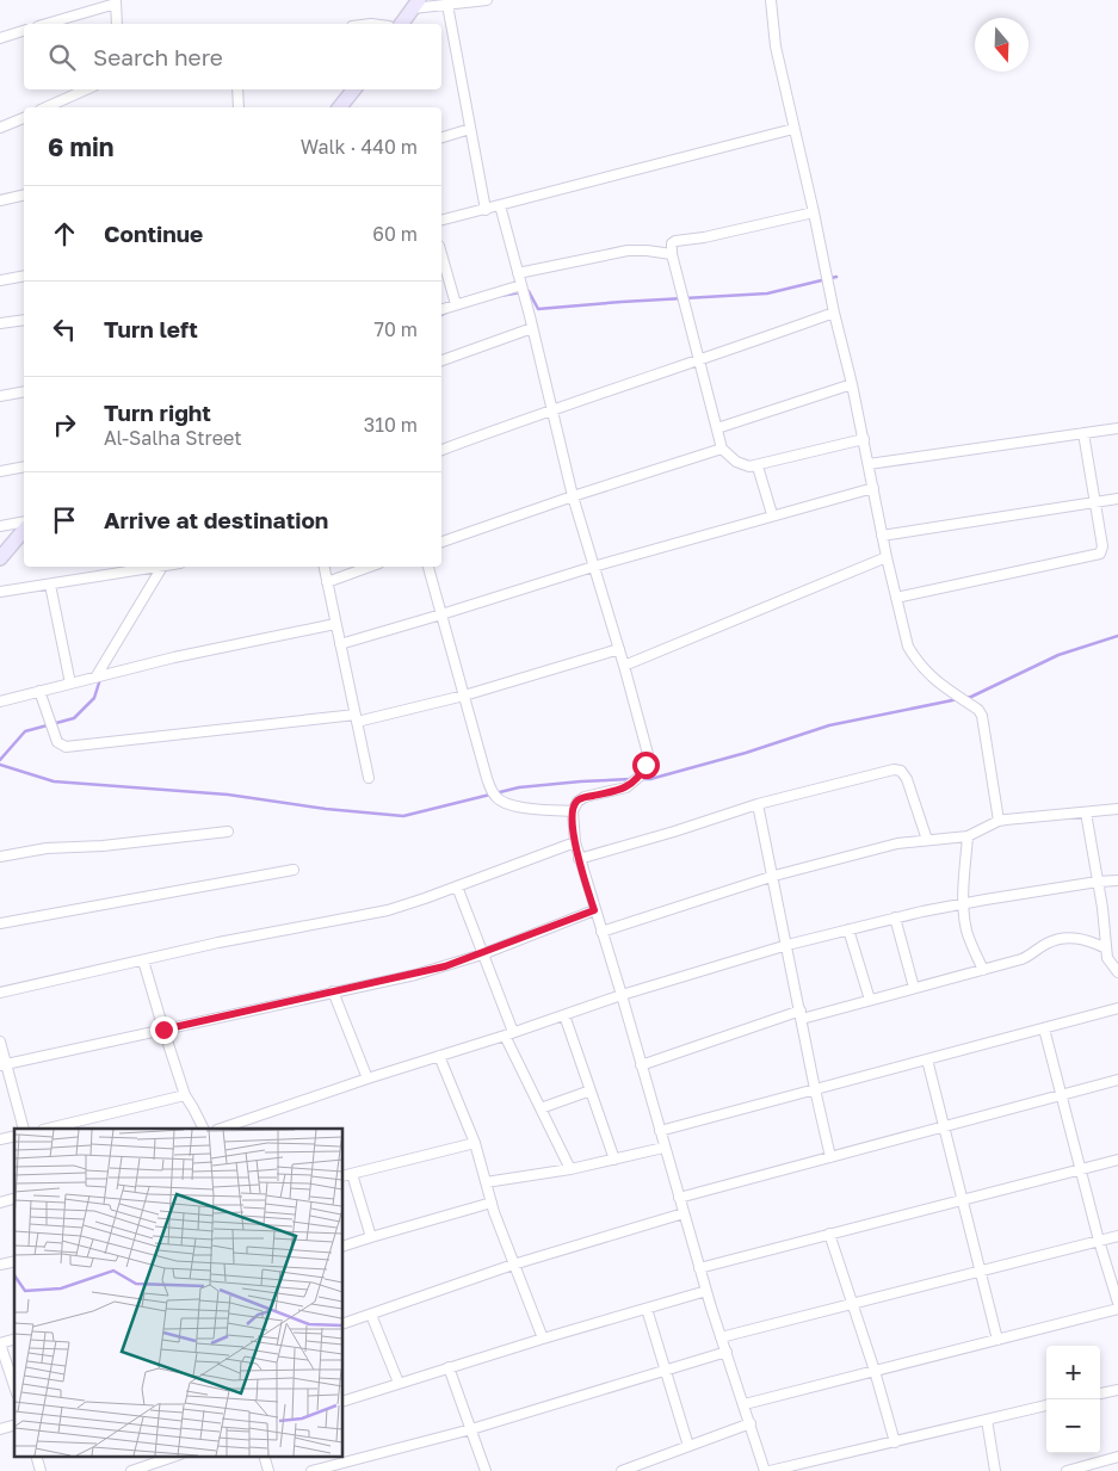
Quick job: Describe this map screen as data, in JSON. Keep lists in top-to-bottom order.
{
  "north": "bottom",
  "page": {
    "search": "Search here",
    "heading": ["6 min", "Walk · 440 m"],
    "list": [
      ["Continue", "60 m"],
      ["Turn left", "70 m"],
      ["Turn right", "Al-Salha Street", "310 m"],
      "Arrive at destination"
    ],
    "map_buttons": ["+", "−"]
  }
}
